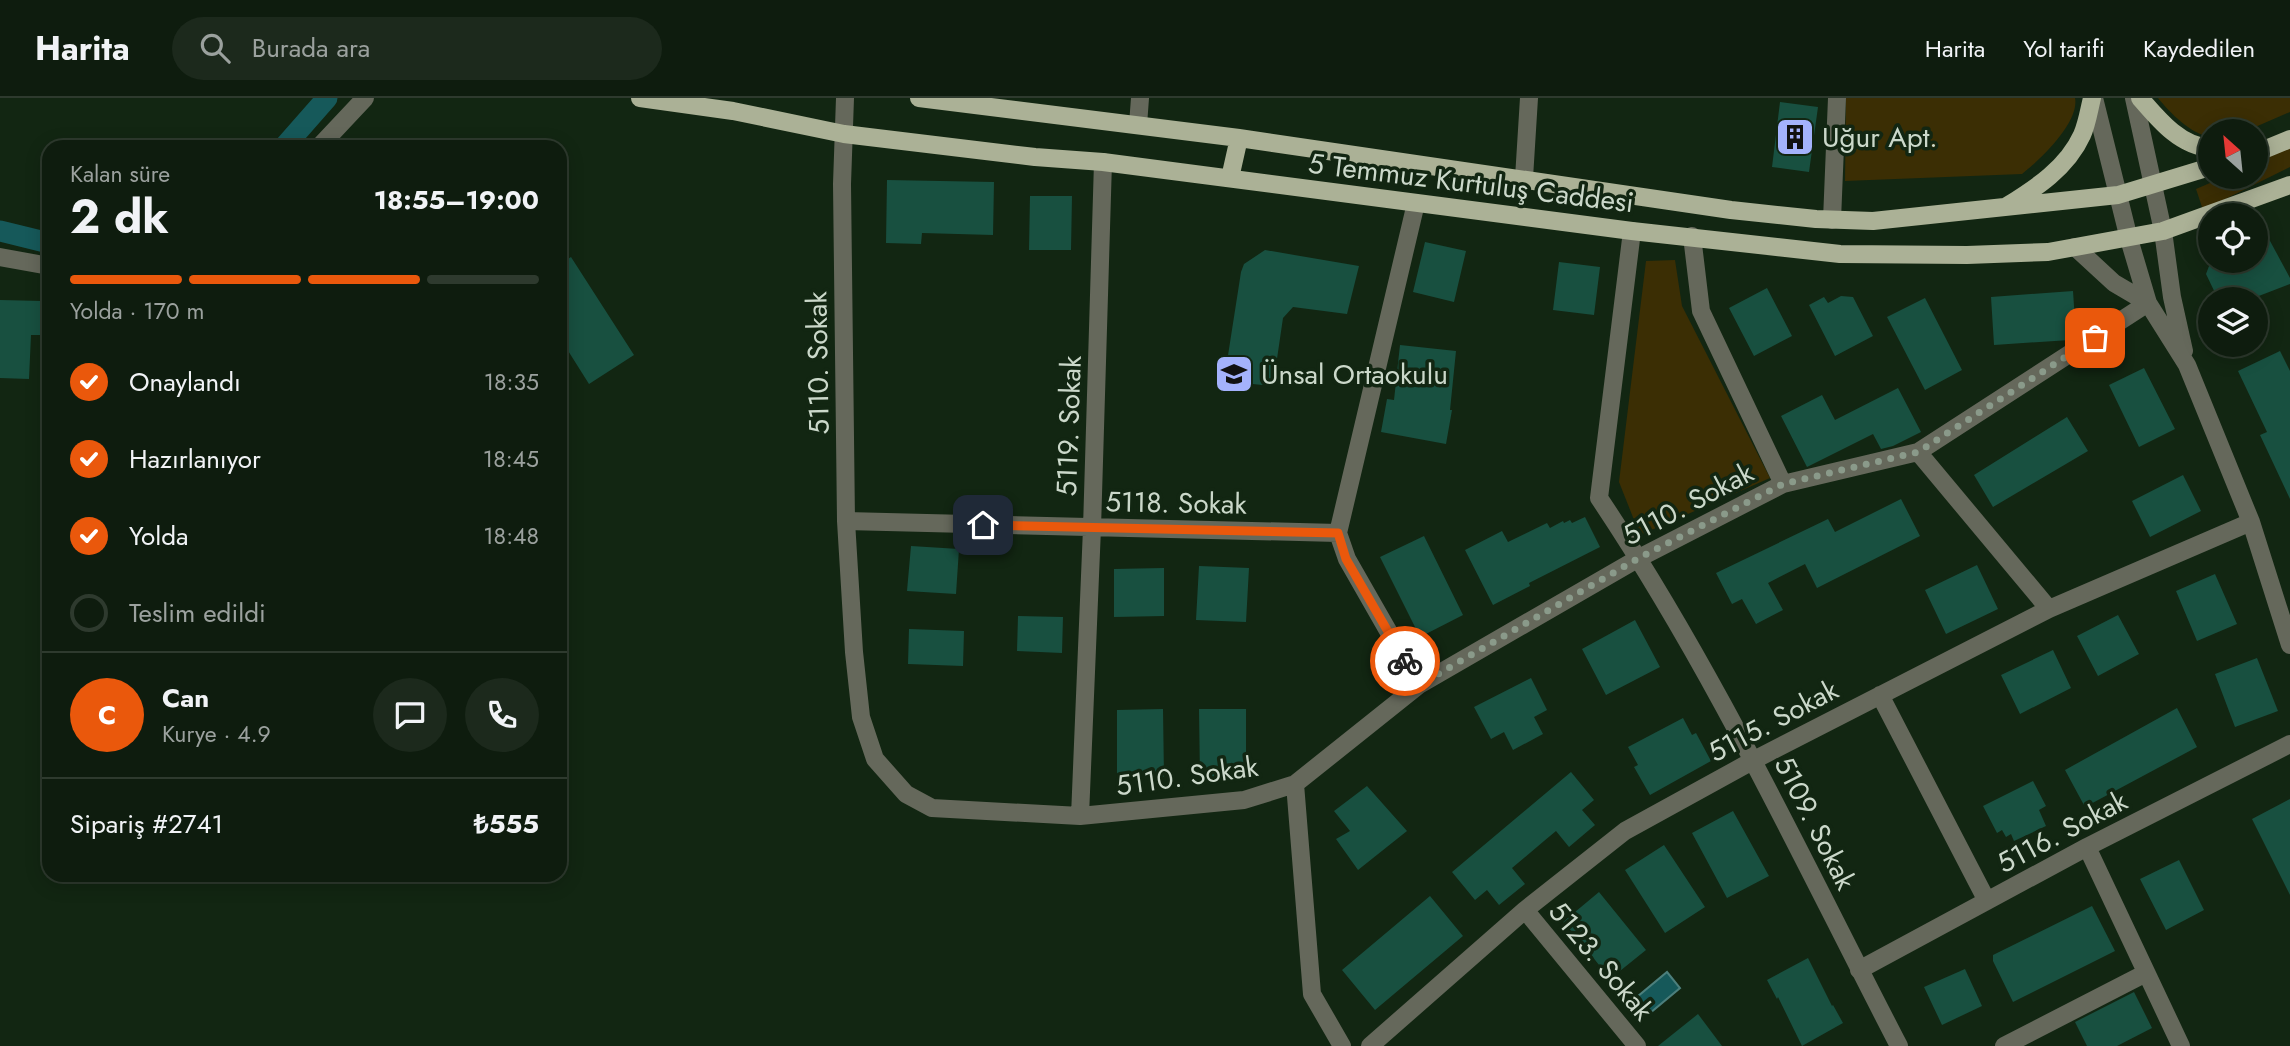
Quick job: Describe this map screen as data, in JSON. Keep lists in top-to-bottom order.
{
  "streets": {
    "main road": ["5 Temmuz Kurtuluş Caddesi"],
    "street": [
      "5110. Sokak",
      "5119. Sokak",
      "5118. Sokak",
      "5115. Sokak",
      "5109. Sokak",
      "5116. Sokak",
      "5123. Sokak"
    ]
  },
  "crossings": [
    ["5 Temmuz Kurtuluş Caddesi", "5110. Sokak"],
    ["5 Temmuz Kurtuluş Caddesi", "5119. Sokak"],
    ["5 Temmuz Kurtuluş Caddesi", "5109. Sokak"],
    ["5110. Sokak", "5119. Sokak"],
    ["5110. Sokak", "5118. Sokak"],
    ["5110. Sokak", "5109. Sokak"],
    ["5119. Sokak", "5118. Sokak"],
    ["5115. Sokak", "5109. Sokak"],
    ["5115. Sokak", "5123. Sokak"],
    ["5109. Sokak", "5116. Sokak"]
  ],
  "places": {
    "building": ["Uğur Apt."],
    "school or university": ["Ünsal Ortaokulu"]
  },
  "north": "top left",
  "page": {
    "header": "Harita",
    "search": "Burada ara",
    "nav": ["Harita", "Yol tarifi", "Kaydedilen"],
    "heading": ["2 dk", "Kalan süre", "18:55–19:00"],
    "panel": [
      "Can",
      "Kurye · 4.9",
      "Sipariş #2741",
      "₺555"
    ],
    "bar": "Yolda · 170 m",
    "list": [
      ["Onaylandı", "18:35"],
      ["Hazırlanıyor", "18:45"],
      ["Yolda", "18:48"],
      "Teslim edildi"
    ],
    "round": "C"
  }
}
